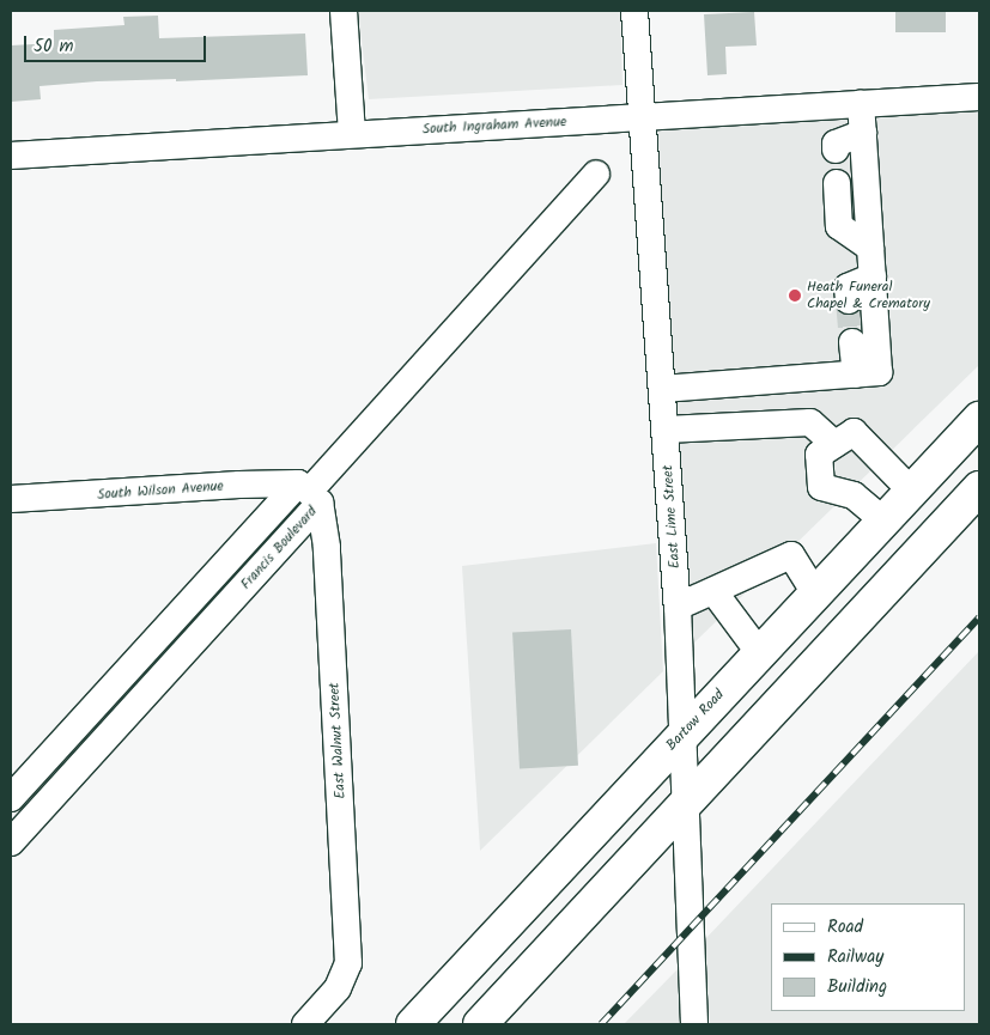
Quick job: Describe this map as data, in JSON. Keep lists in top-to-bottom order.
{
  "streets": {
    "main road": ["Bartow Road"],
    "street": [
      "South Ingraham Avenue",
      "South Wilson Avenue",
      "East Lime Street",
      "Francis Boulevard",
      "East Walnut Street"
    ]
  },
  "crossings": [
    ["South Ingraham Avenue", "East Lime Street"],
    ["South Wilson Avenue", "Francis Boulevard"],
    ["South Wilson Avenue", "East Walnut Street"],
    ["East Lime Street", "Bartow Road"],
    ["Francis Boulevard", "East Walnut Street"]
  ],
  "places": ["Heath Funeral Chapel & Crematory"],
  "legend": ["Road", "Railway", "Building"],
  "scale_bar": "50 m"
}
